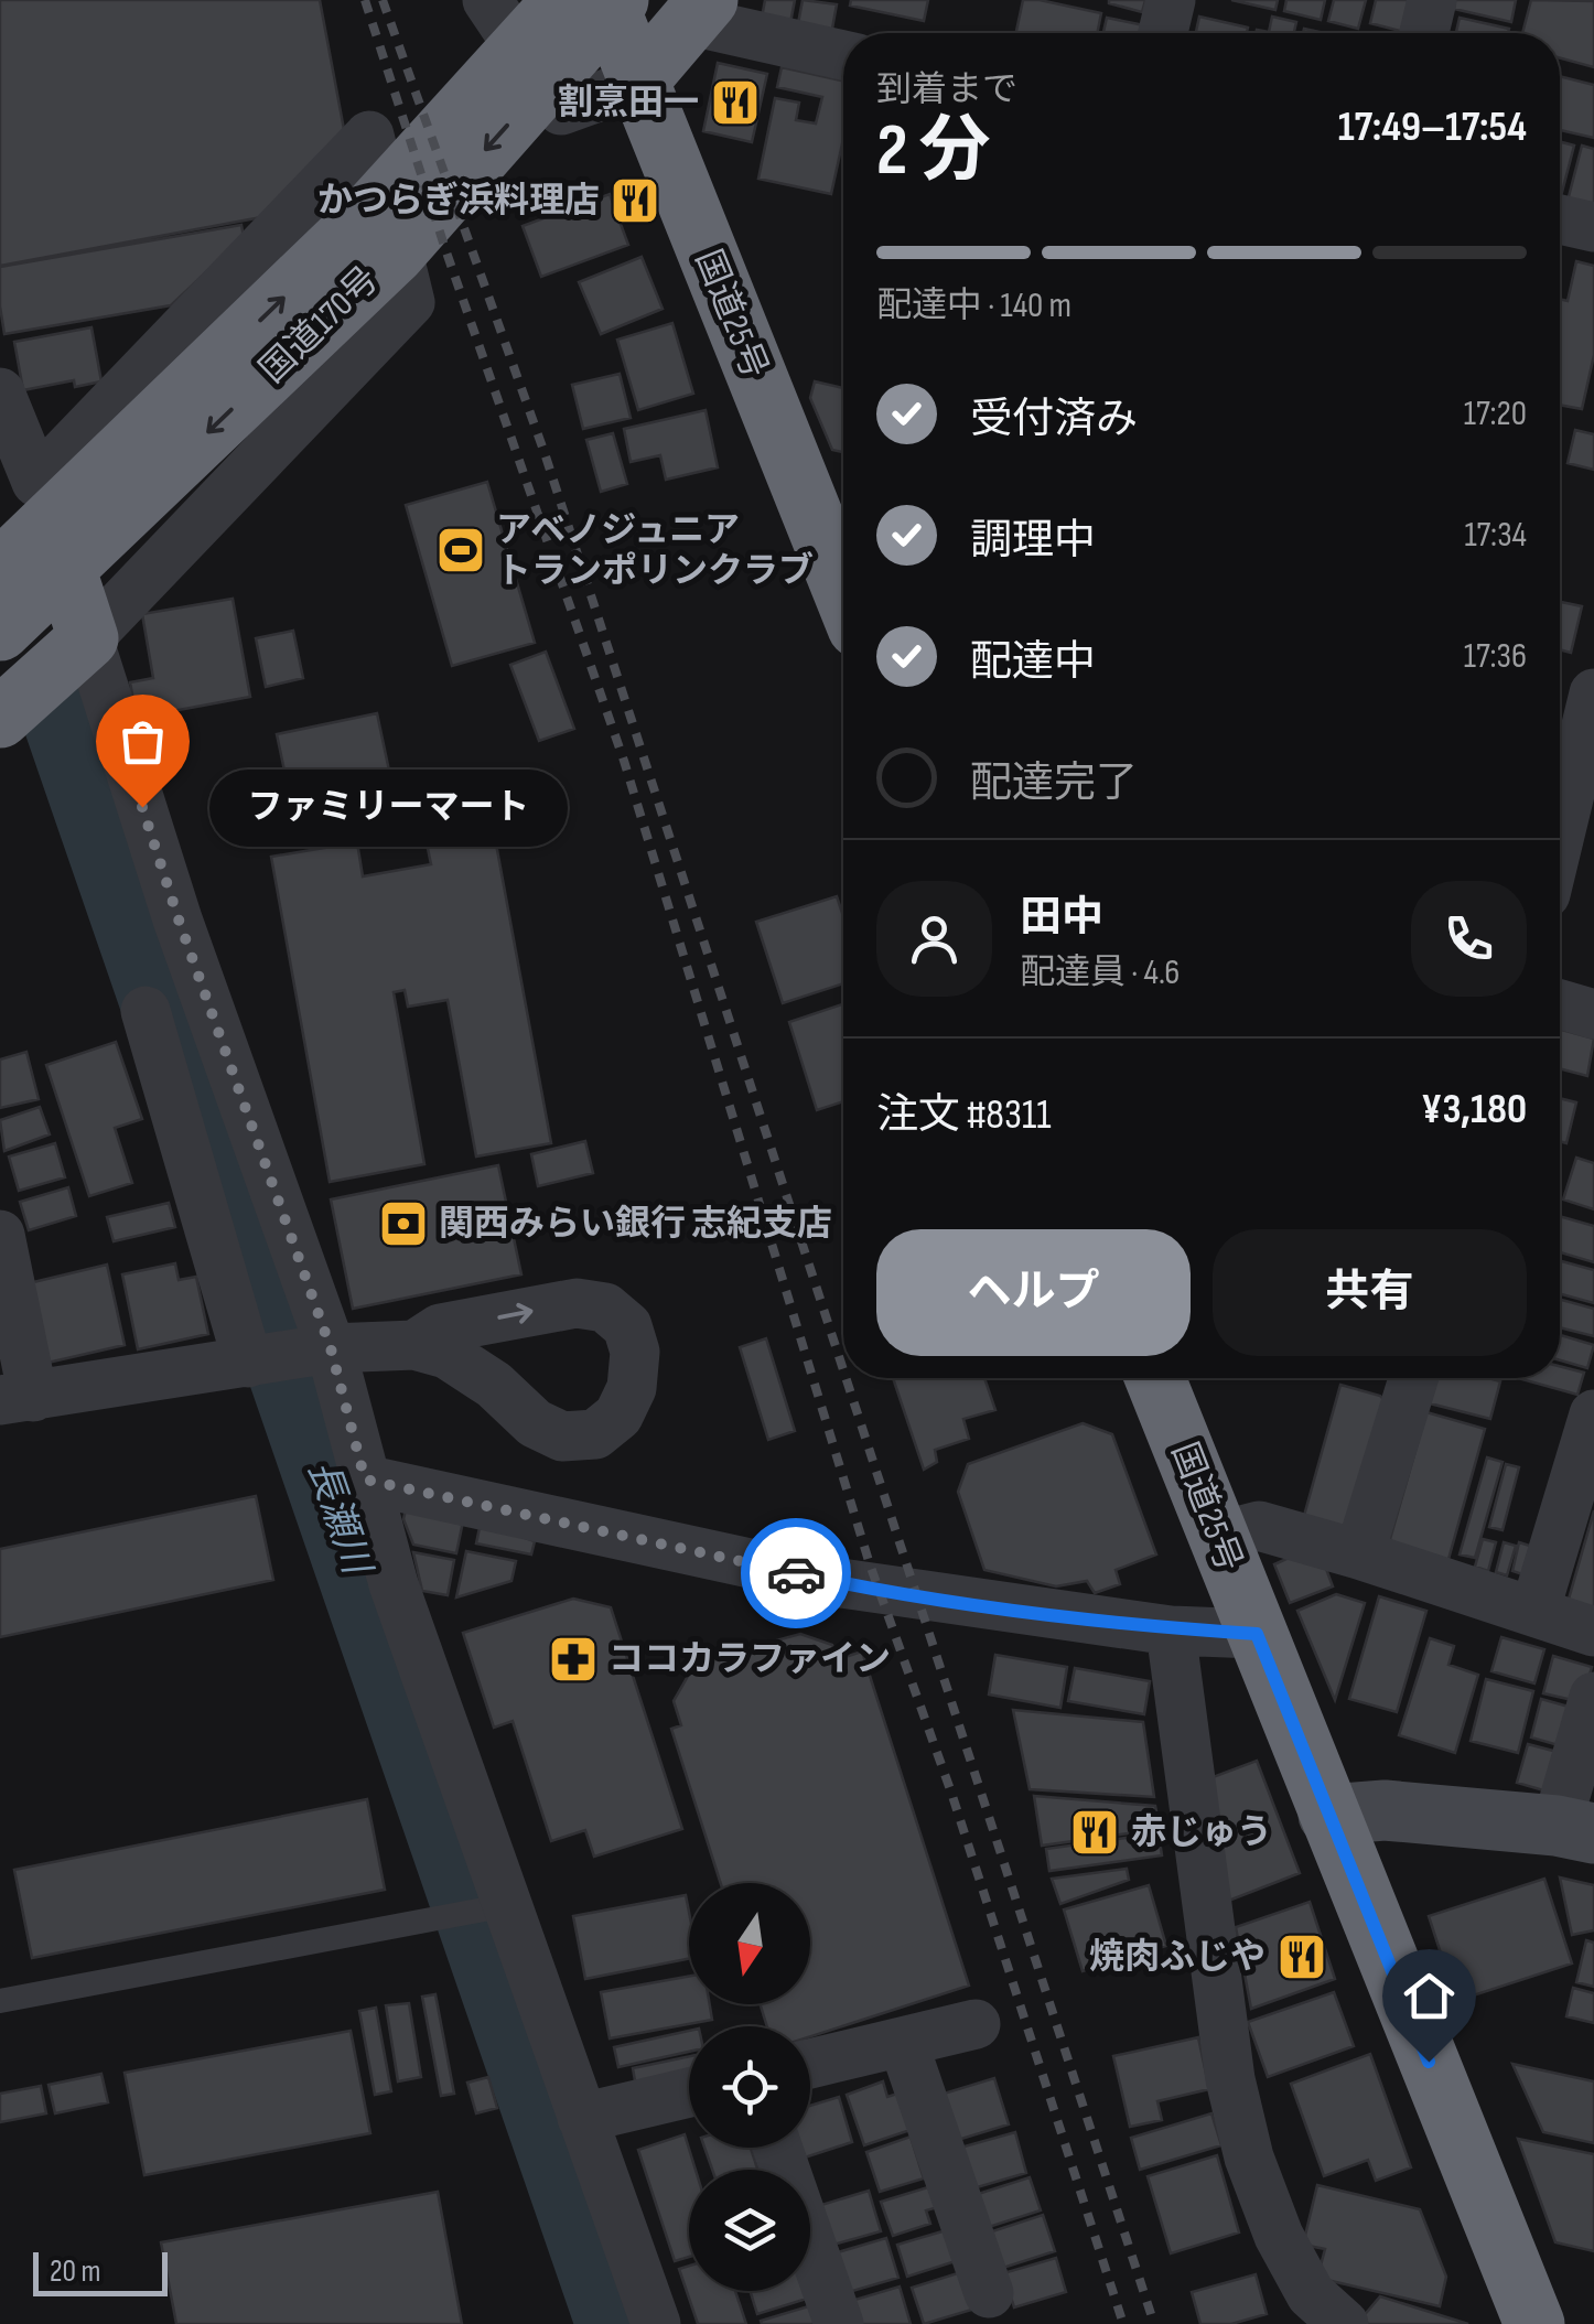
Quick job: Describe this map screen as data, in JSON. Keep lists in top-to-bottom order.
{
  "streets": {
    "highway": ["国道25号", "国道170号"]
  },
  "water": ["長瀬川"],
  "places": {
    "restaurant": [
      "割烹田一",
      "かつらぎ浜料理店",
      "赤じゅう",
      "焼肉ふじや"
    ],
    "sports": ["アベノジュニア トランポリンクラブ"],
    "other": ["ファミリーマート"],
    "bank": ["関西みらい銀行 志紀支店"],
    "pharmacy": ["ココカラファイン"]
  },
  "scale_bar": "20 m",
  "north": "bottom",
  "page": {
    "heading": ["2 分", "到着まで", "17:49–17:54"],
    "panel": [
      "田中",
      "配達員 · 4.6",
      "注文 #8311",
      "¥3,180"
    ],
    "bar": "配達中 · 140 m",
    "list": [
      ["受付済み", "17:20"],
      ["調理中", "17:34"],
      ["配達中", "17:36"],
      "配達完了"
    ],
    "bubble": "ファミリーマート",
    "buttons": ["ヘルプ", "共有"],
    "scale": "20 m"
  }
}
